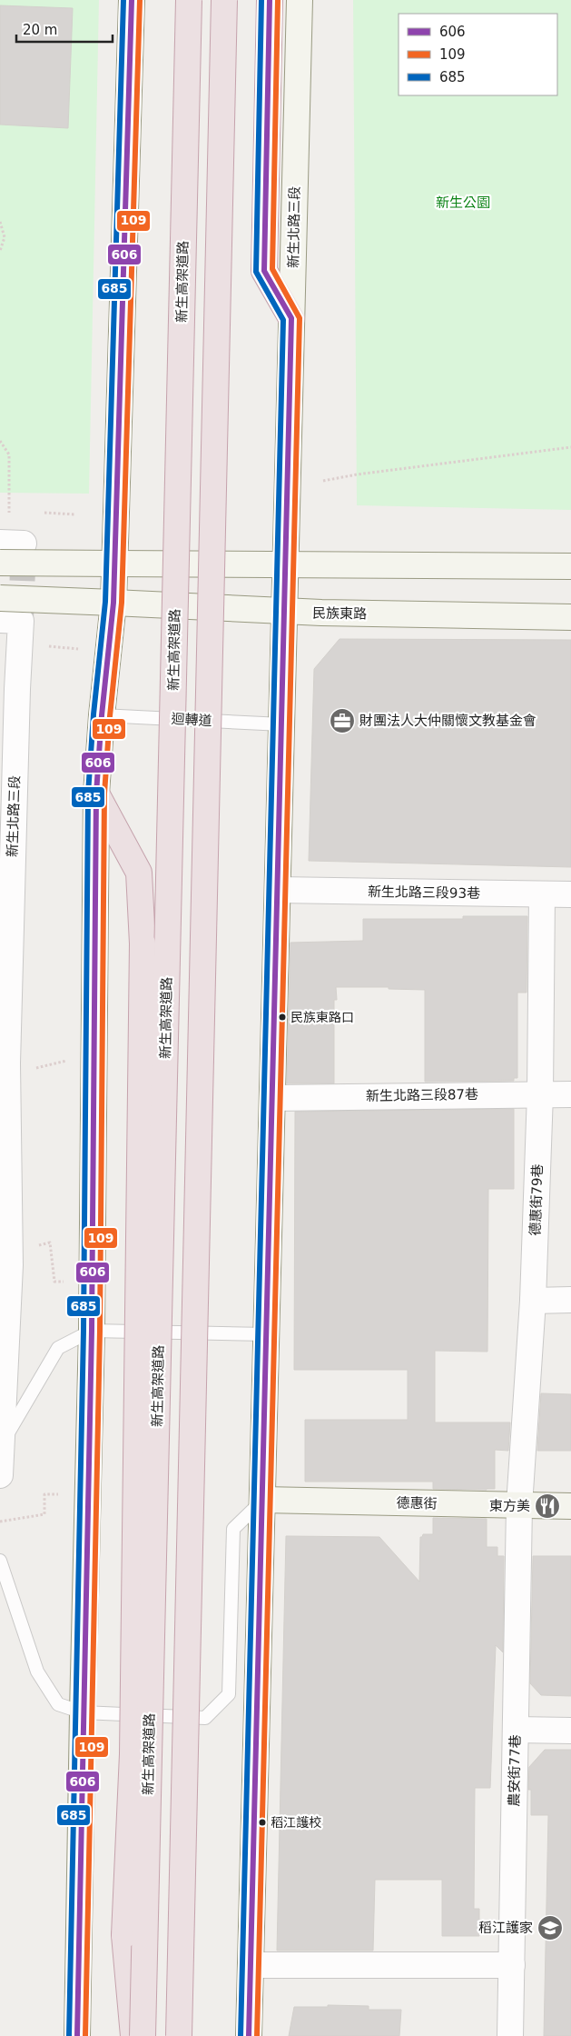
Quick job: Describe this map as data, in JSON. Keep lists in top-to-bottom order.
{
  "streets": {
    "highway": ["新生高架道路"],
    "street": [
      "新生北路三段",
      "民族東路",
      "新生北路三段93巷",
      "新生北路三段87巷",
      "德惠街79巷",
      "德惠街",
      "農安街77巷"
    ],
    "lane": ["迴轉道"]
  },
  "crossings": [
    ["新生北路三段", "民族東路"],
    ["新生北路三段", "迴轉道"],
    ["新生北路三段", "新生北路三段93巷"],
    ["新生北路三段", "新生北路三段87巷"],
    ["新生北路三段", "德惠街"],
    ["新生北路三段93巷", "德惠街79巷"],
    ["新生北路三段87巷", "德惠街79巷"],
    ["德惠街79巷", "德惠街"],
    ["德惠街79巷", "農安街77巷"],
    ["德惠街", "農安街77巷"]
  ],
  "parks": ["新生公園"],
  "places": {
    "office": ["財團法人大仲關懷文教基金會"],
    "other": ["民族東路口", "稻江護校"],
    "restaurant": ["東方美"],
    "school or university": ["稻江護家"]
  },
  "lines": ["transit line 606", "transit line 109", "transit line 685"],
  "legend": ["606", "109", "685"],
  "scale_bar": "20 m"
}
